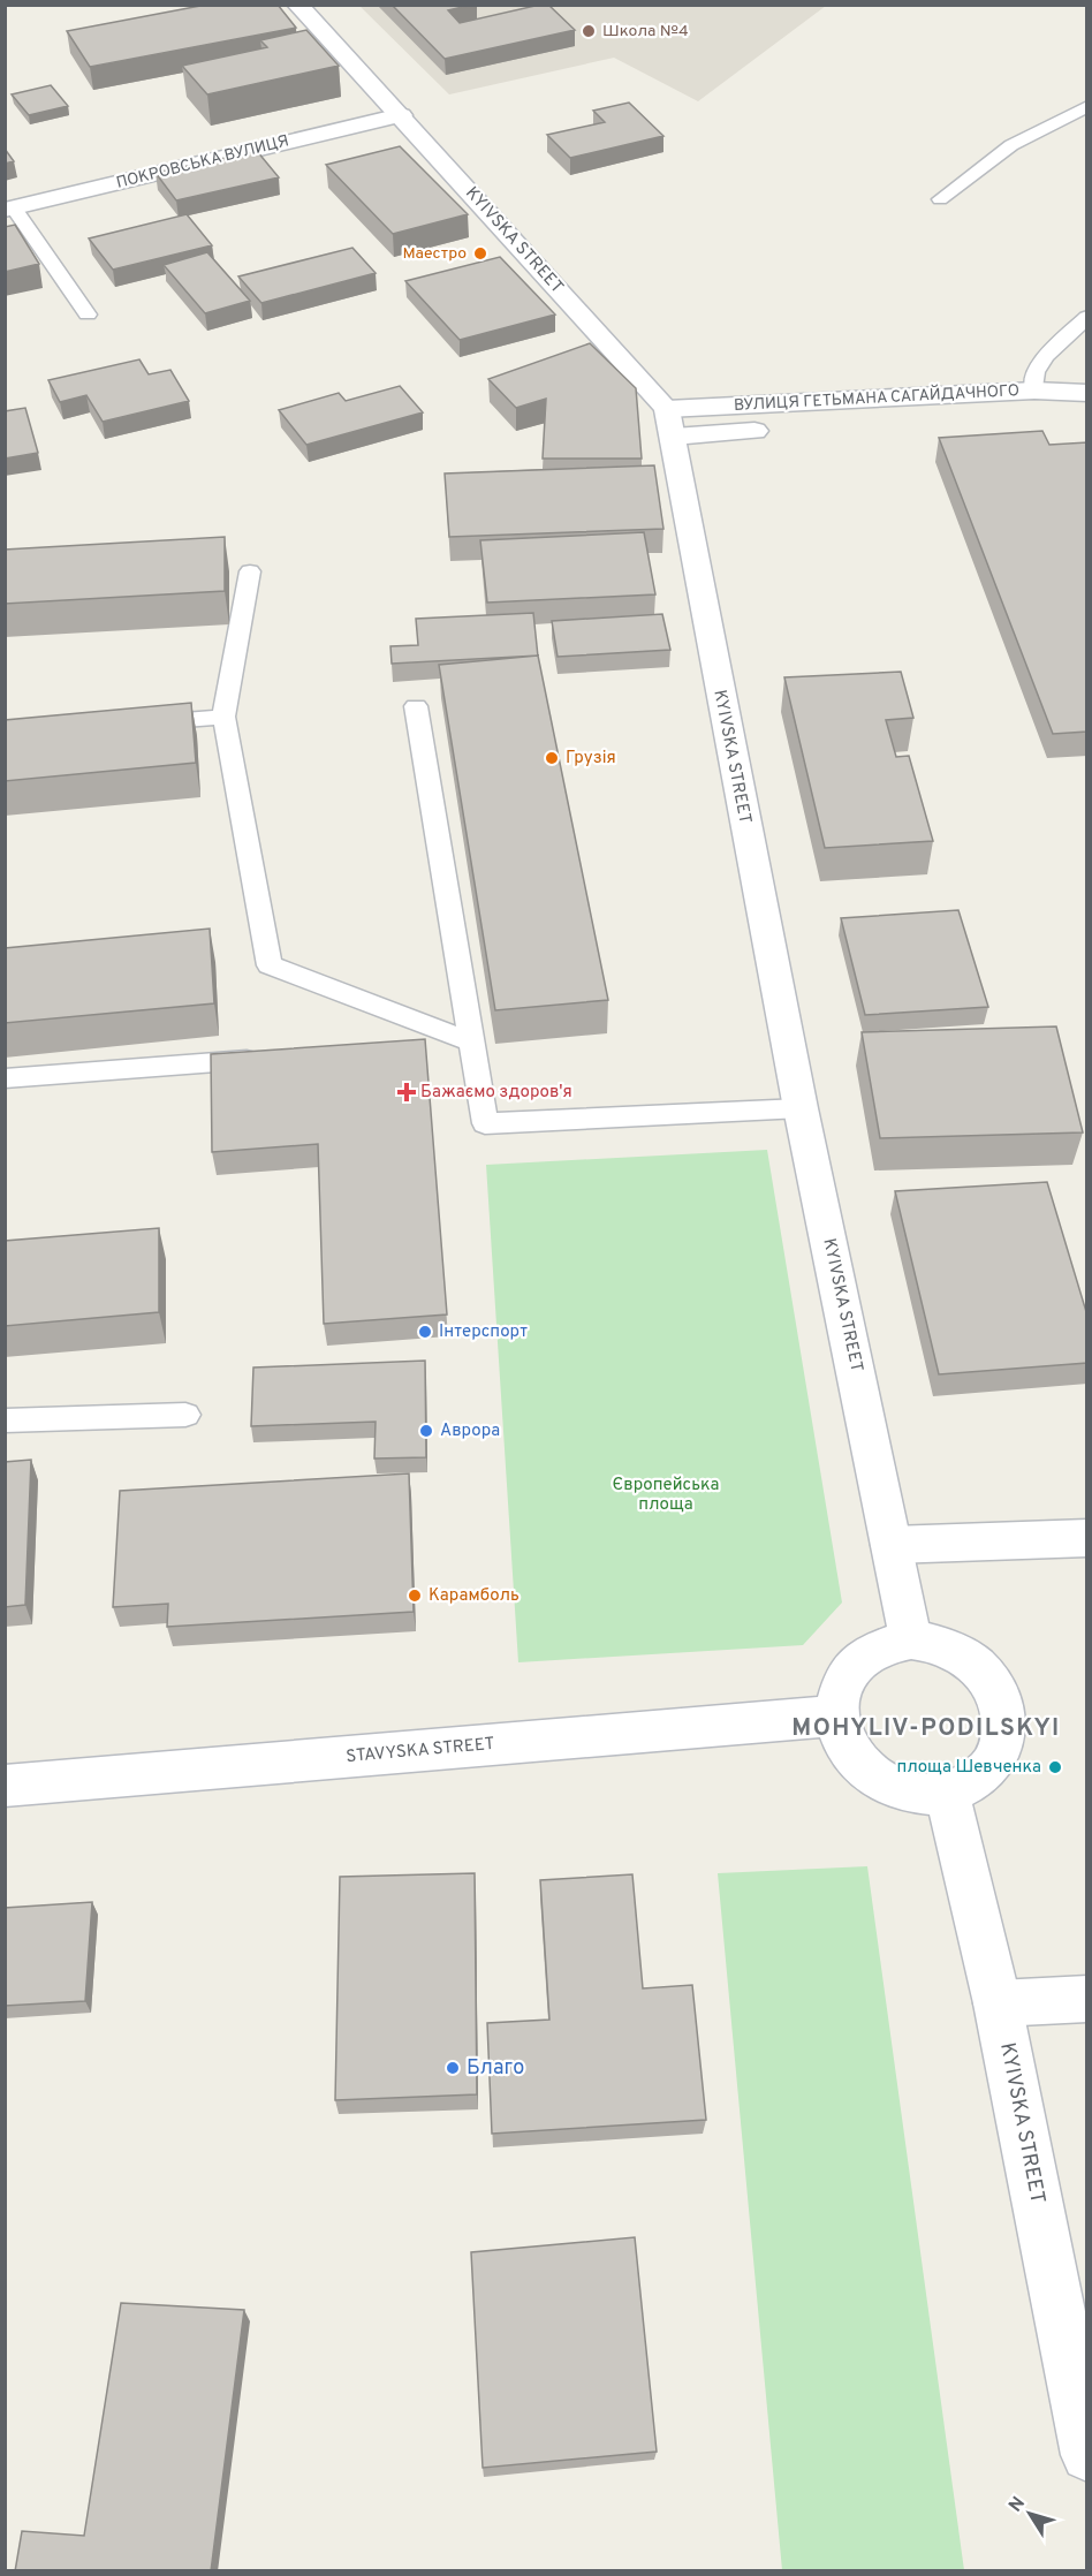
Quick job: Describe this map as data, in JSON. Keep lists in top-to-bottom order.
{
  "streets": {
    "main road": [
      "ПОКРОВСЬКА ВУЛИЦЯ",
      "KYIVSKA STREET",
      "ВУЛИЦЯ ГЕТЬМАНА САГАЙДАЧНОГО",
      "STAVYSKA STREET"
    ]
  },
  "crossings": [
    ["ПОКРОВСЬКА ВУЛИЦЯ", "KYIVSKA STREET"],
    ["KYIVSKA STREET", "ВУЛИЦЯ ГЕТЬМАНА САГАЙДАЧНОГО"],
    ["KYIVSKA STREET", "STAVYSKA STREET"]
  ],
  "districts": ["MOHYLIV-PODILSKYI"],
  "parks": ["Європейська площа"],
  "places": {
    "other": [
      "Школа №4",
      "Маестро",
      "Грузія",
      "Інтерспорт",
      "Аврора",
      "Карамболь",
      "площа Шевченка",
      "Благо"
    ],
    "health": ["Бажаємо здоров'я"]
  },
  "north": "top left"
}
